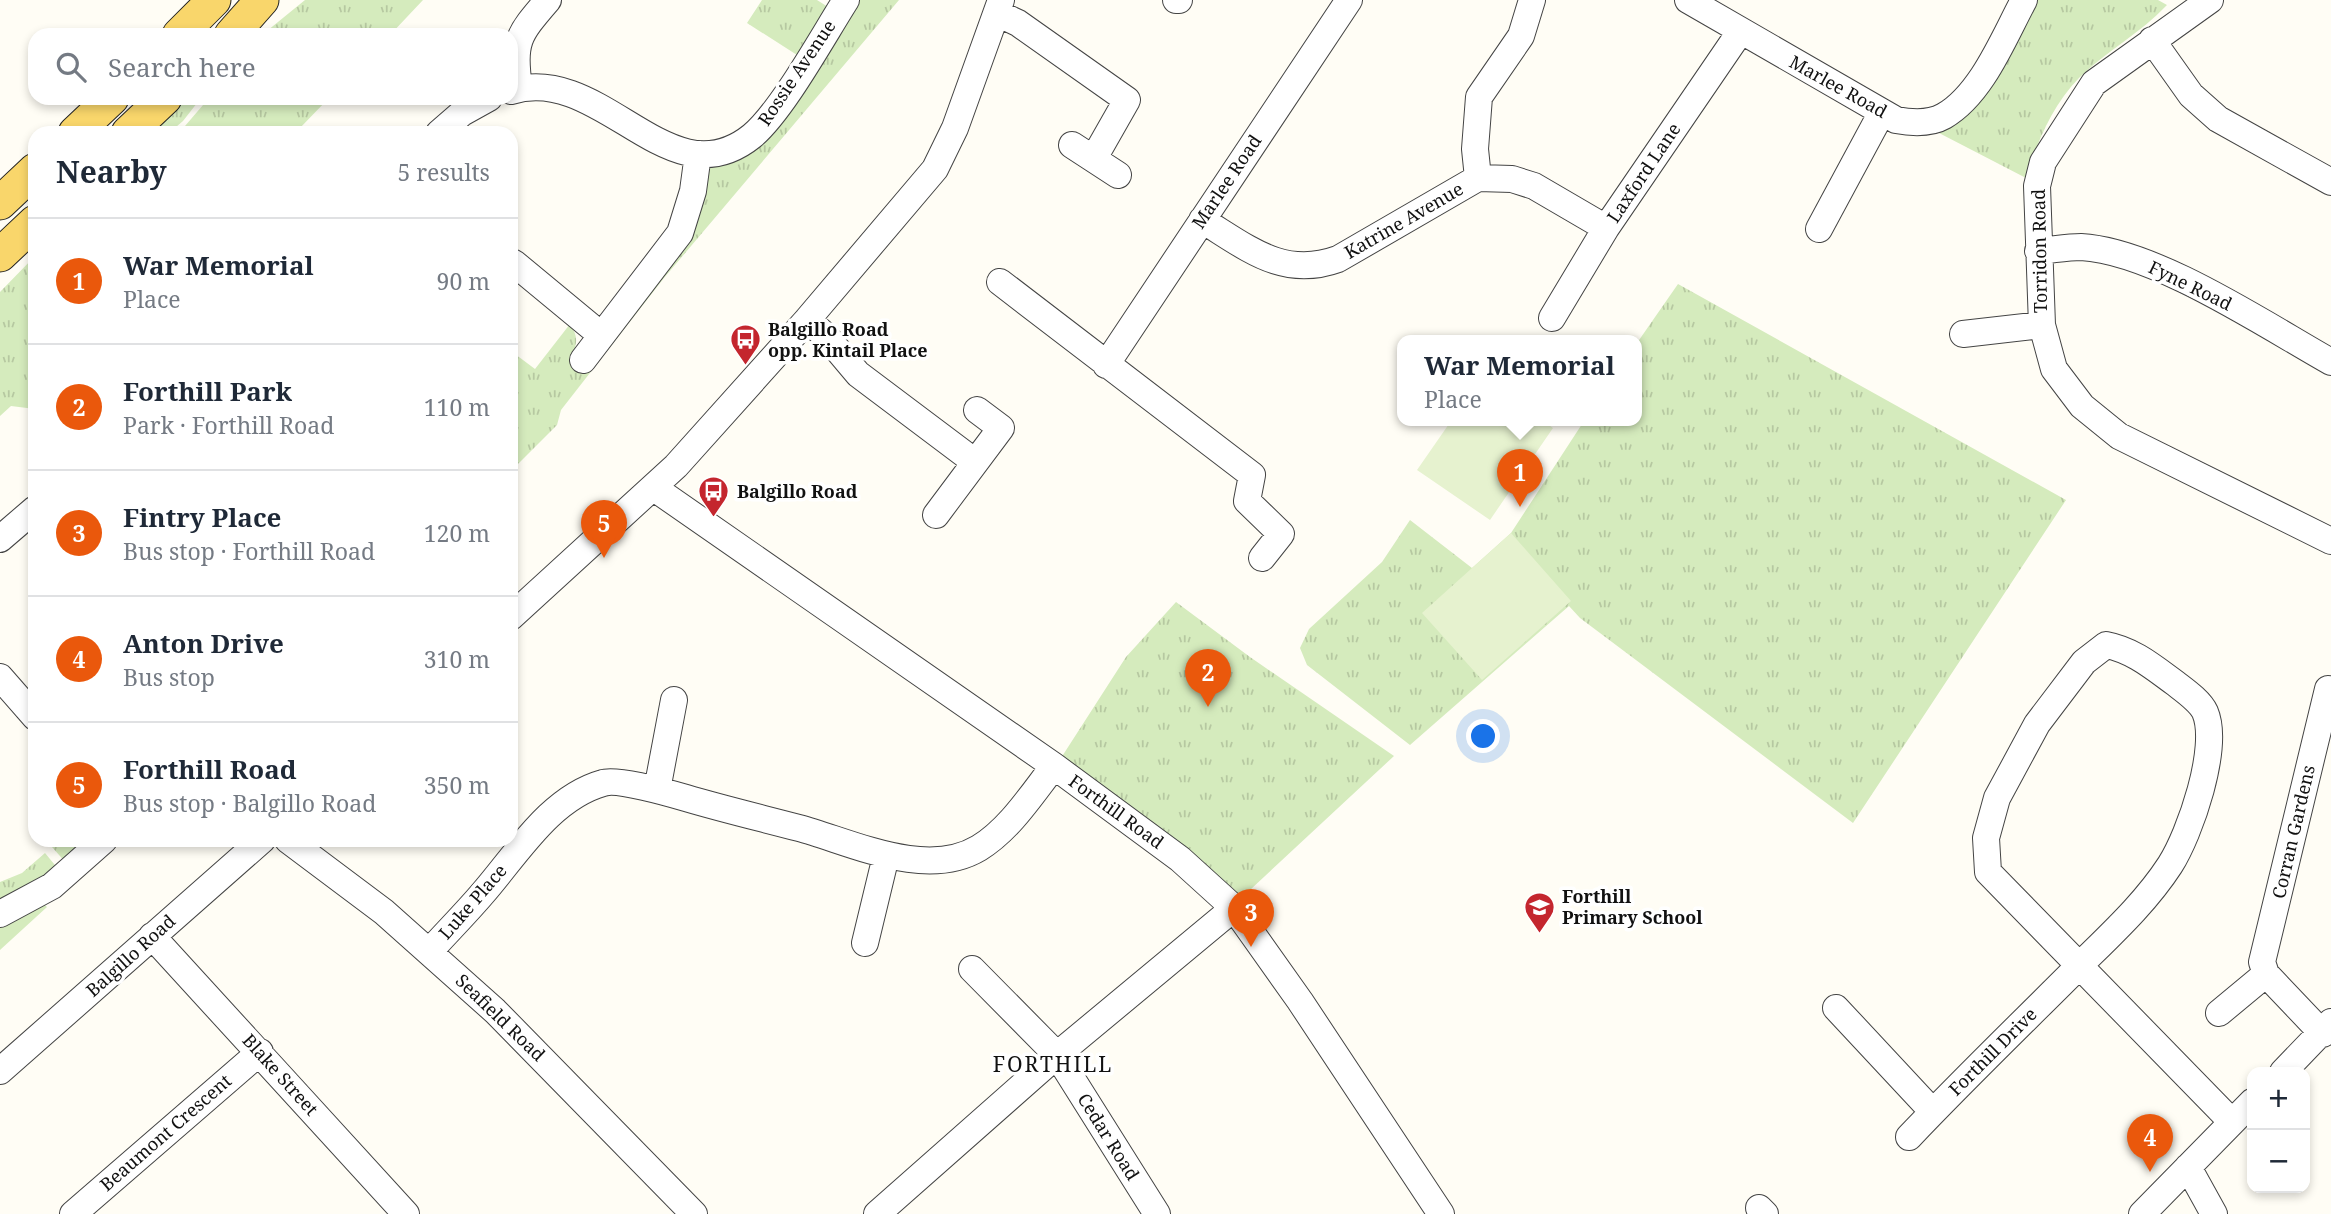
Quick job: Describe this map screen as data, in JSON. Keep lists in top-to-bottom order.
{
  "streets": {
    "street": [
      "Rossie Avenue",
      "Marlee Road",
      "Laxford Lane",
      "Katrine Avenue",
      "Torridon Road",
      "Fyne Road",
      "Forthill Road",
      "Corran Gardens",
      "Luke Place",
      "Balgillo Road",
      "Seafield Road",
      "Forthill Drive",
      "Blake Street",
      "Beaumont Crescent",
      "Cedar Road"
    ]
  },
  "crossings": [
    ["Marlee Road", "Laxford Lane"],
    ["Marlee Road", "Katrine Avenue"],
    ["Laxford Lane", "Katrine Avenue"],
    ["Torridon Road", "Fyne Road"],
    ["Forthill Road", "Luke Place"],
    ["Luke Place", "Seafield Road"],
    ["Balgillo Road", "Blake Street"],
    ["Blake Street", "Beaumont Crescent"]
  ],
  "districts": ["FORTHILL"],
  "places": {
    "bus stop": ["Balgillo Road opp. Kintail Place", "Balgillo Road"],
    "school or university": ["Forthill Primary School"]
  },
  "page": {
    "search": "Search here",
    "heading": ["Nearby", "5 results"],
    "list": [
      {
        "mark": "1",
        "name": "War Memorial",
        "note": "Place",
        "value": "90 m"
      },
      {
        "mark": "2",
        "name": "Forthill Park",
        "note": "Park · Forthill Road",
        "value": "110 m"
      },
      {
        "mark": "3",
        "name": "Fintry Place",
        "note": "Bus stop · Forthill Road",
        "value": "120 m"
      },
      {
        "mark": "4",
        "name": "Anton Drive",
        "note": "Bus stop",
        "value": "310 m"
      },
      {
        "mark": "5",
        "name": "Forthill Road",
        "note": "Bus stop · Balgillo Road",
        "value": "350 m"
      }
    ],
    "popup": ["War Memorial", "Place"],
    "pins": [
      "1",
      "5",
      "2",
      "3",
      "4"
    ],
    "map_buttons": ["+", "−"]
  }
}
